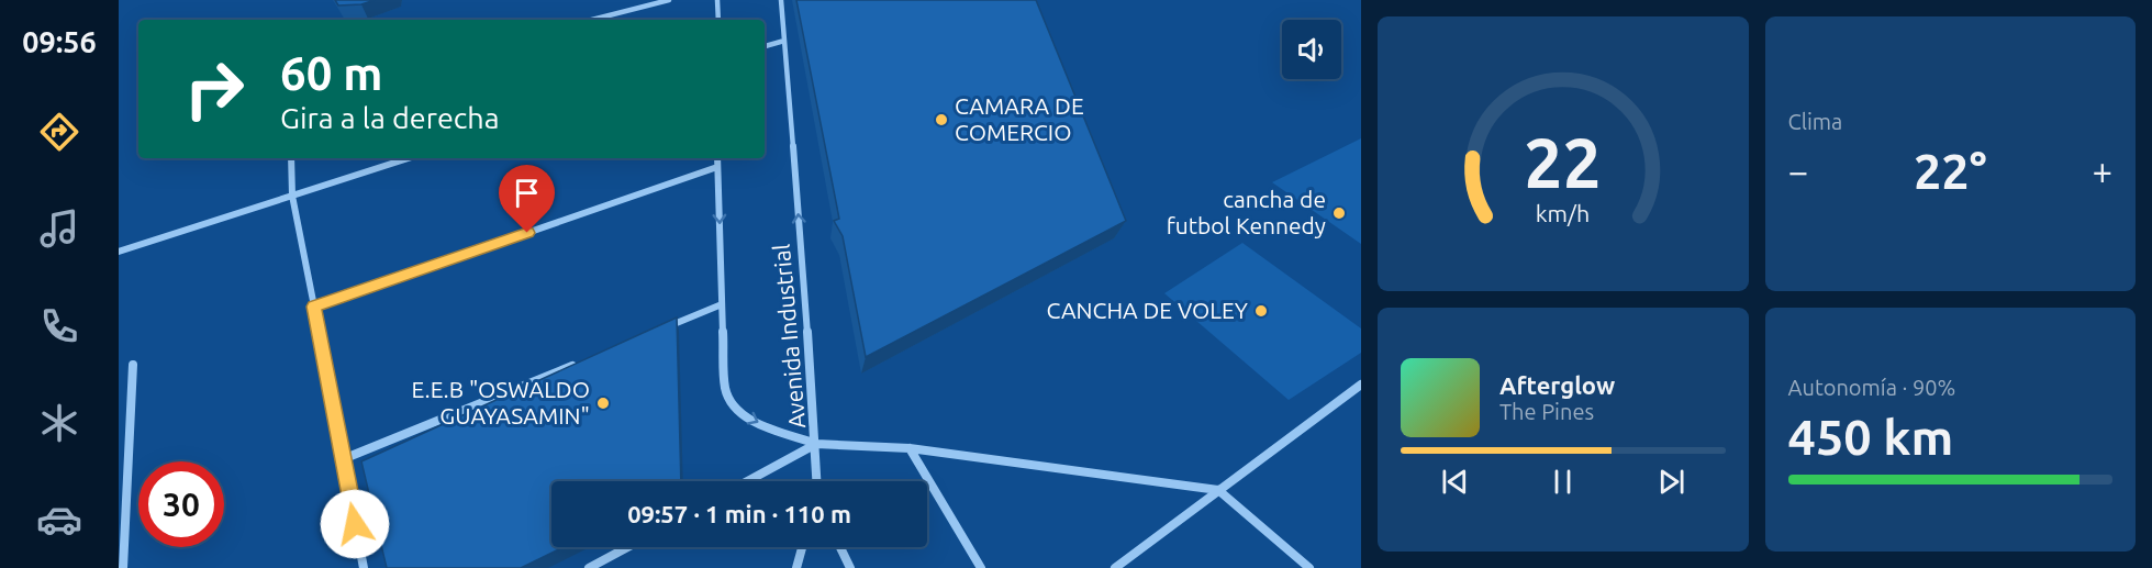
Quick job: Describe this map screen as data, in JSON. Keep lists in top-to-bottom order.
{
  "streets": {
    "street": ["Avenida Industrial"]
  },
  "places": [
    "CAMARA DE COMERCIO",
    "cancha de futbol Kennedy",
    "CANCHA DE VOLEY",
    "E.E.B \"OSWALDO GUAYASAMIN\""
  ],
  "page": {
    "tabs": "09:56",
    "tile": [
      "Clima",
      ["Autonomía · 90%", "450 km"]
    ],
    "turn": ["60 m", "Gira a la derecha"],
    "heat": ["−", "22°", "+"],
    "song": ["Afterglow", "The Pines"],
    "limit": "30",
    "trip": "09:57 · 1 min · 110 m",
    "gauge": ["22", "km/h"]
  }
}
